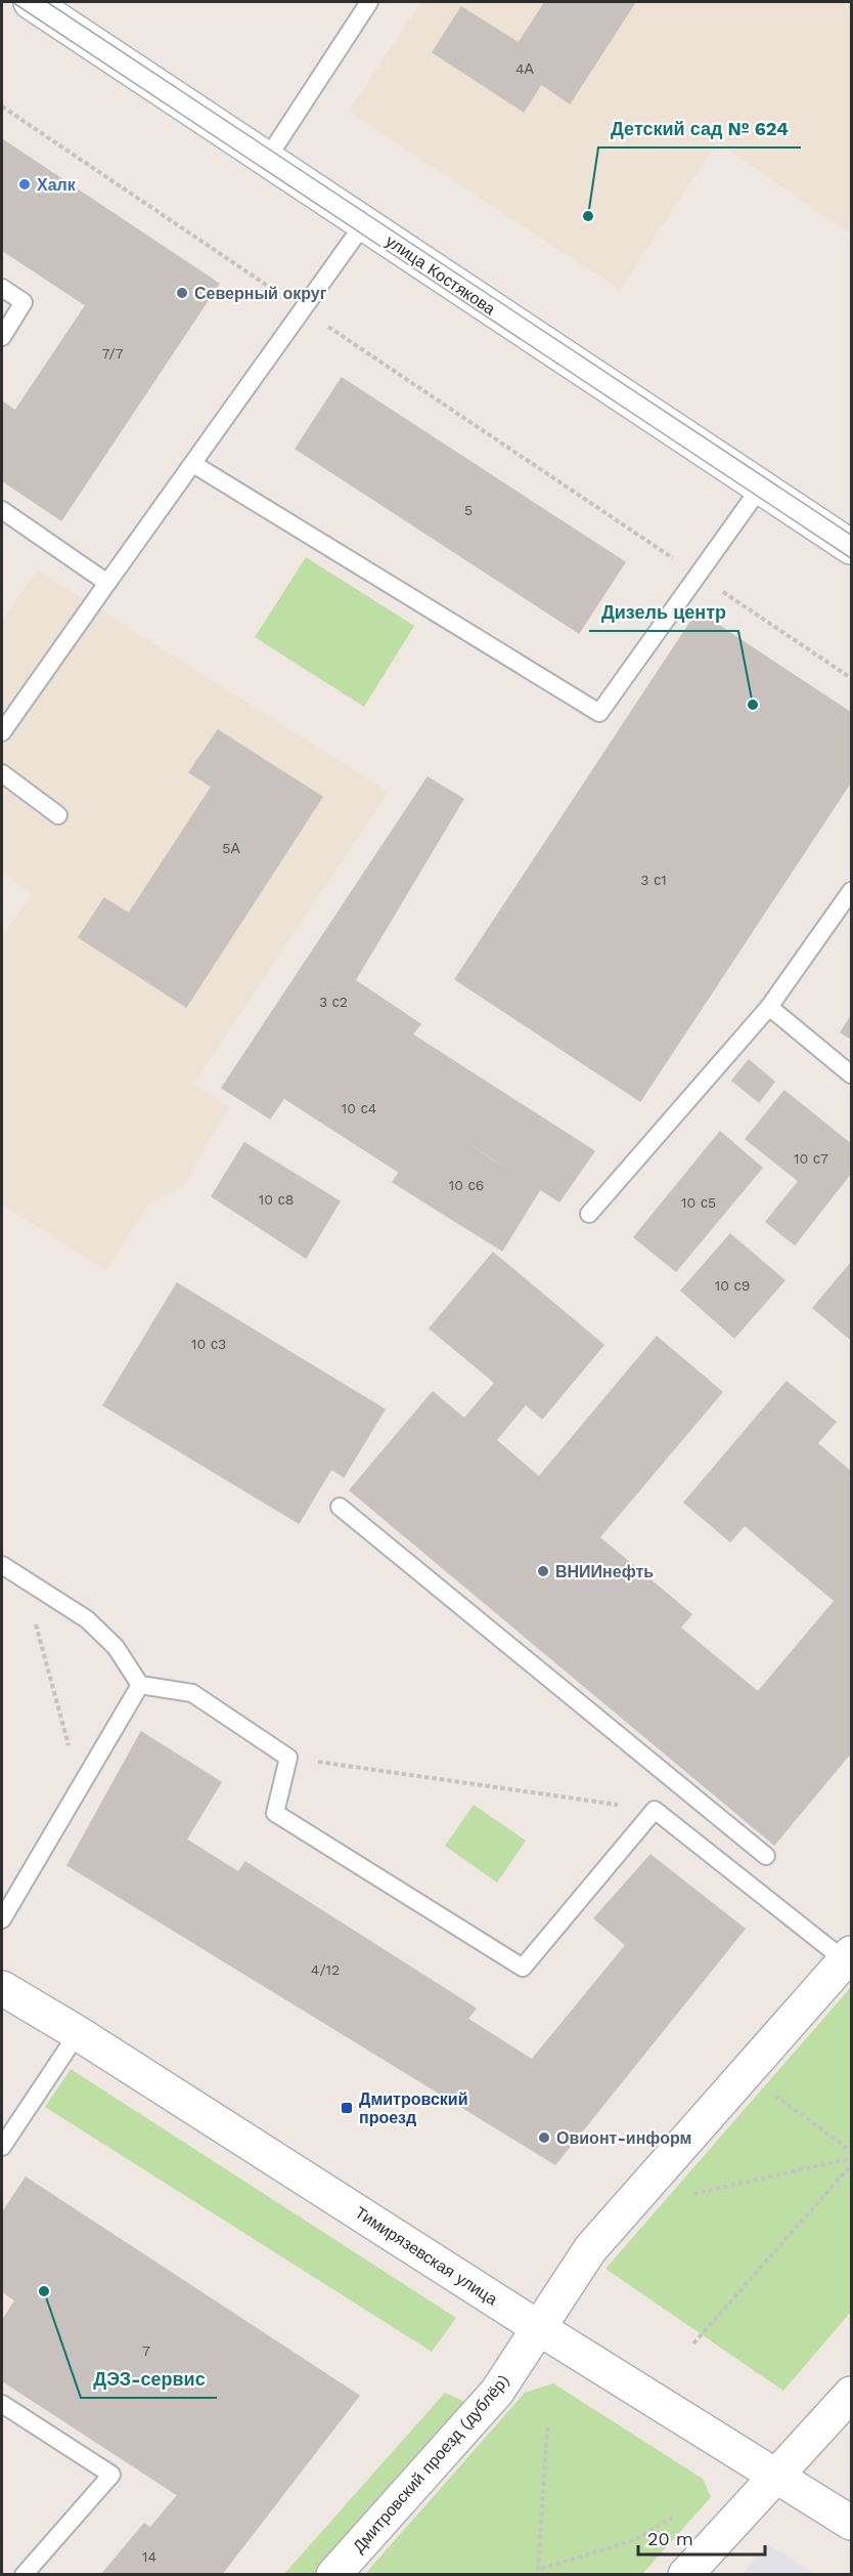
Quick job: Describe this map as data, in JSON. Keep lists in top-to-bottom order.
{
  "streets": {
    "street": ["улица Костякова", "Тимирязевская улица", "Дмитровский проезд (дублёр)"]
  },
  "crossings": [
    ["Тимирязевская улица", "Дмитровский проезд (дублёр)"]
  ],
  "places": {
    "other": [
      "Халк",
      "Детский сад № 624",
      "Северный округ",
      "Дизель центр",
      "ВНИИнефть",
      "Овионт-информ",
      "ДЭЗ-сервис"
    ],
    "transit": ["Дмитровский проезд"]
  },
  "house_numbers": [
    "4А",
    "7/7",
    "5",
    "5А",
    "3 с1",
    "3 с2",
    "10 с4",
    "10 с7",
    "10 с6",
    "10 с8",
    "10 с5",
    "10 с9",
    "10 с3",
    "4/12",
    "7",
    "14"
  ],
  "scale_bar": "20 m"
}
